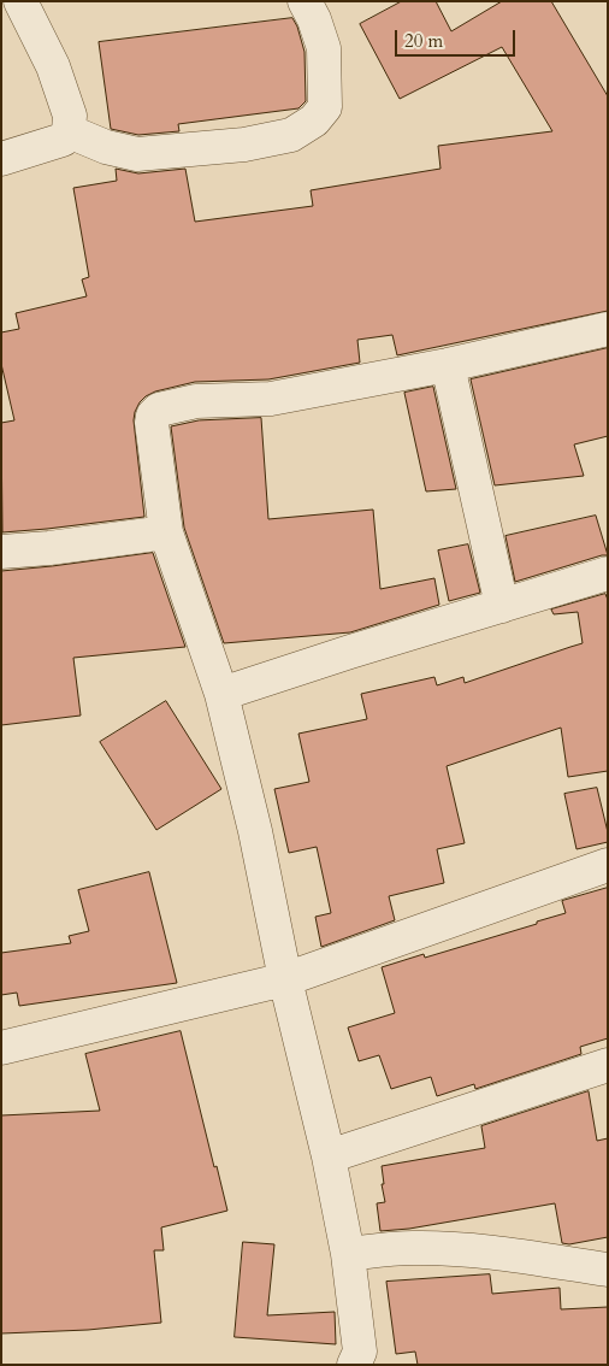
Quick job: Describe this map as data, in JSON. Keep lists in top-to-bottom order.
{
  "scale_bar": "20 m"
}
